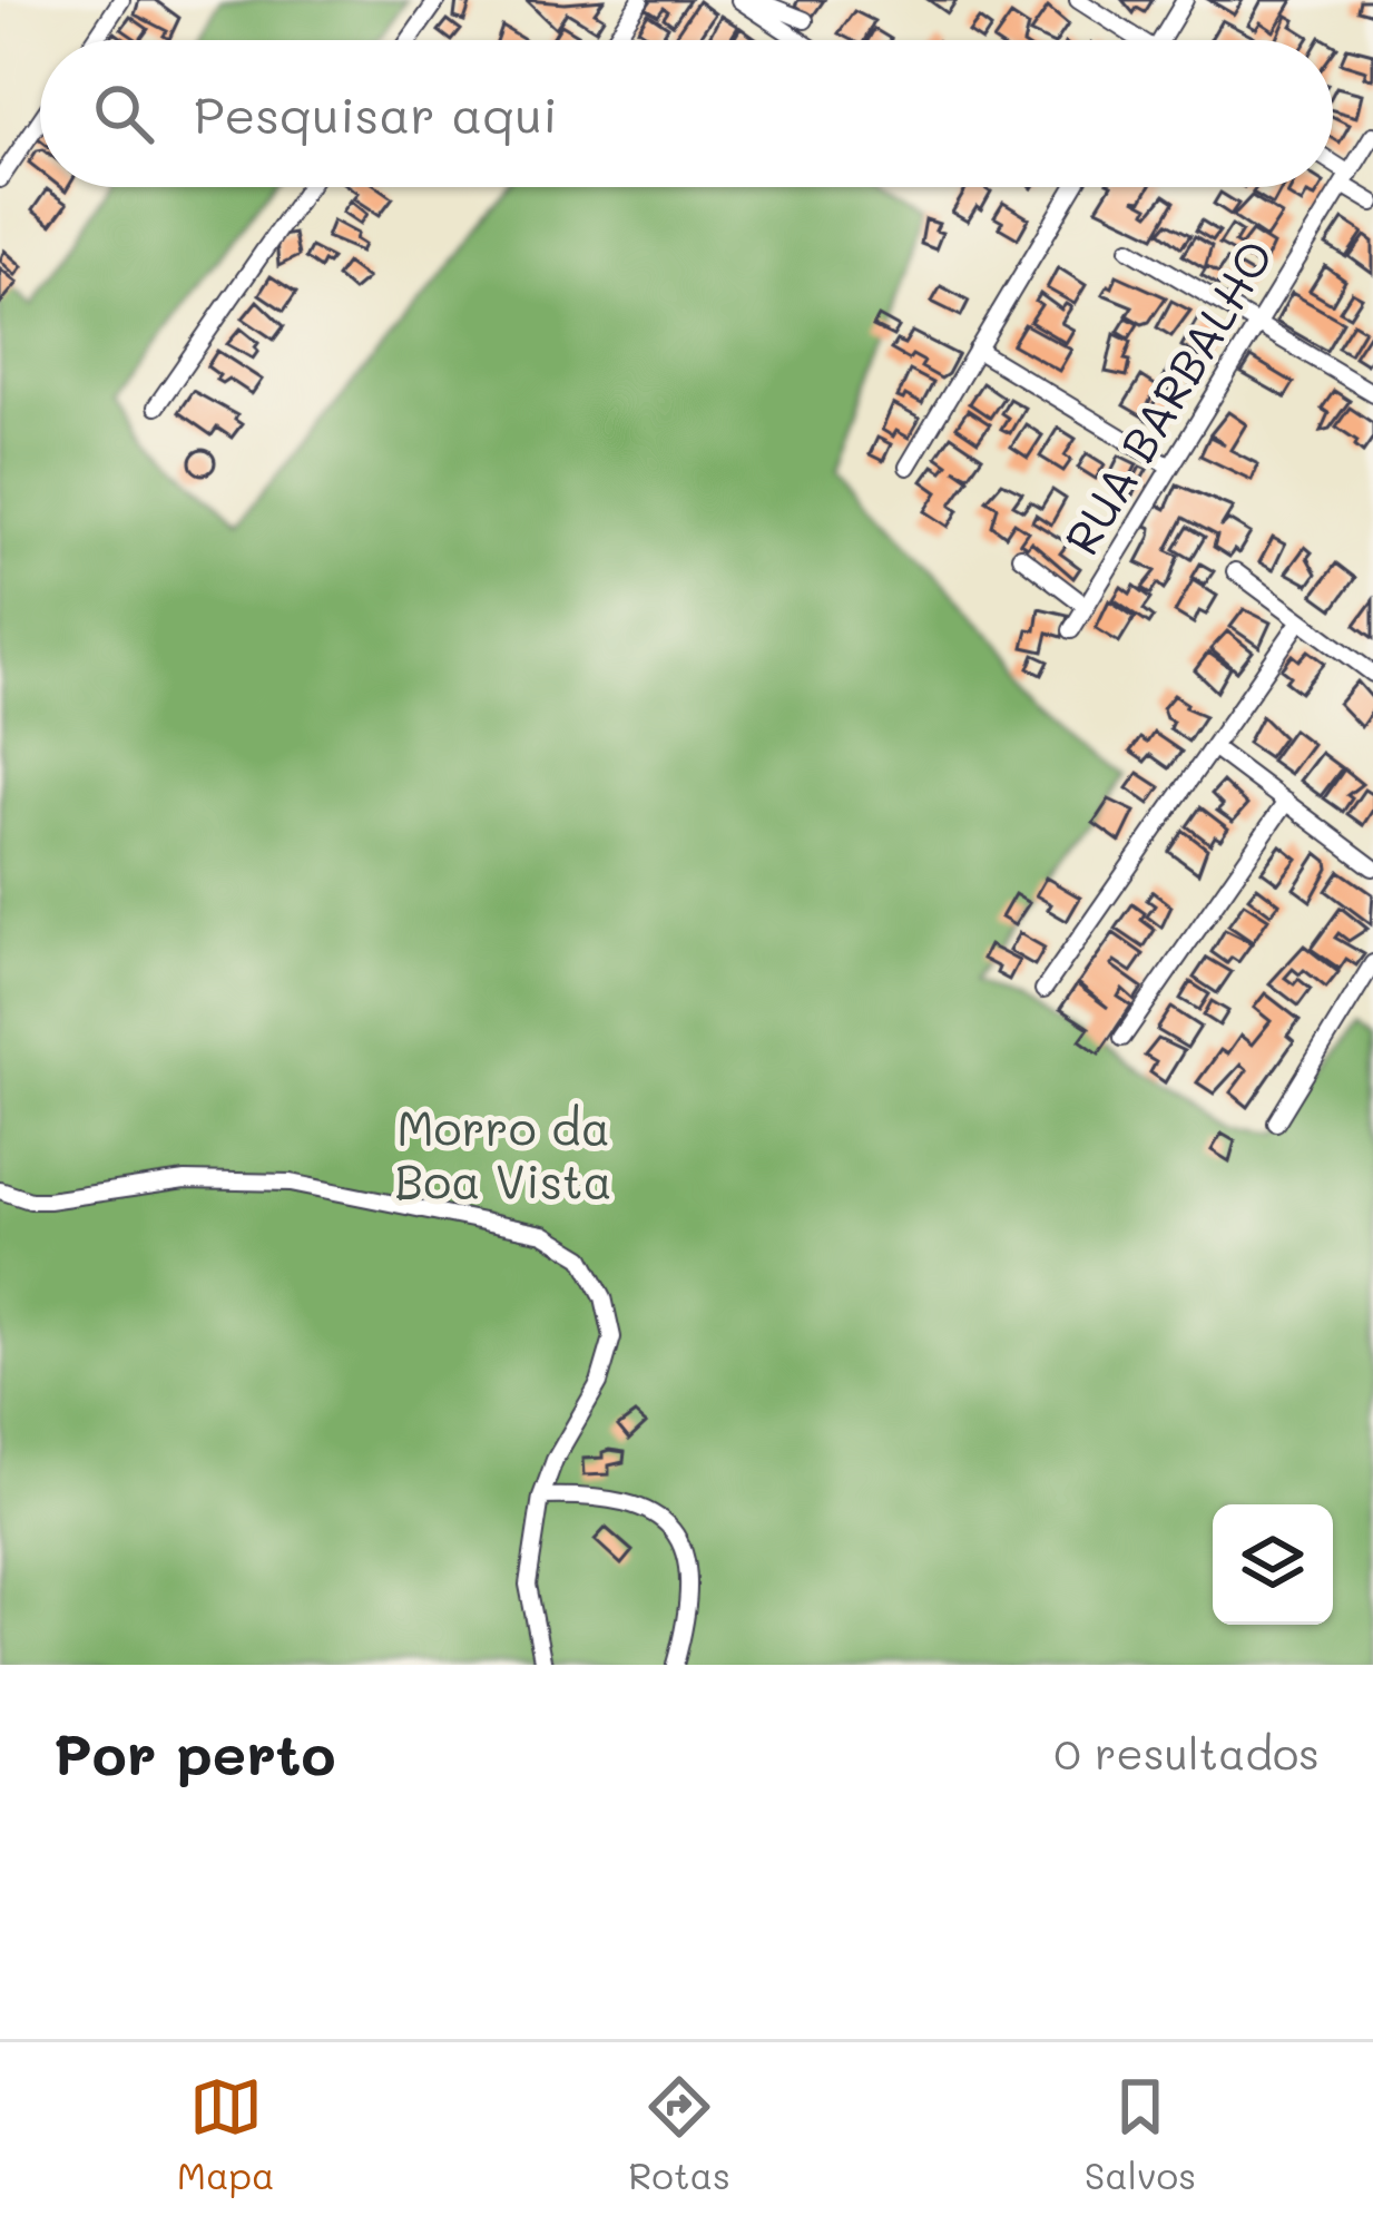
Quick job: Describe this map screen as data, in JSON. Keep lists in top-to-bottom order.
{
  "streets": {
    "street": ["RUA BARBALHO"]
  },
  "parks": ["Morro da Boa Vista"],
  "page": {
    "search": "Pesquisar aqui",
    "heading": ["Por perto", "0 resultados"],
    "nav": ["Mapa", "Rotas", "Salvos"]
  }
}
